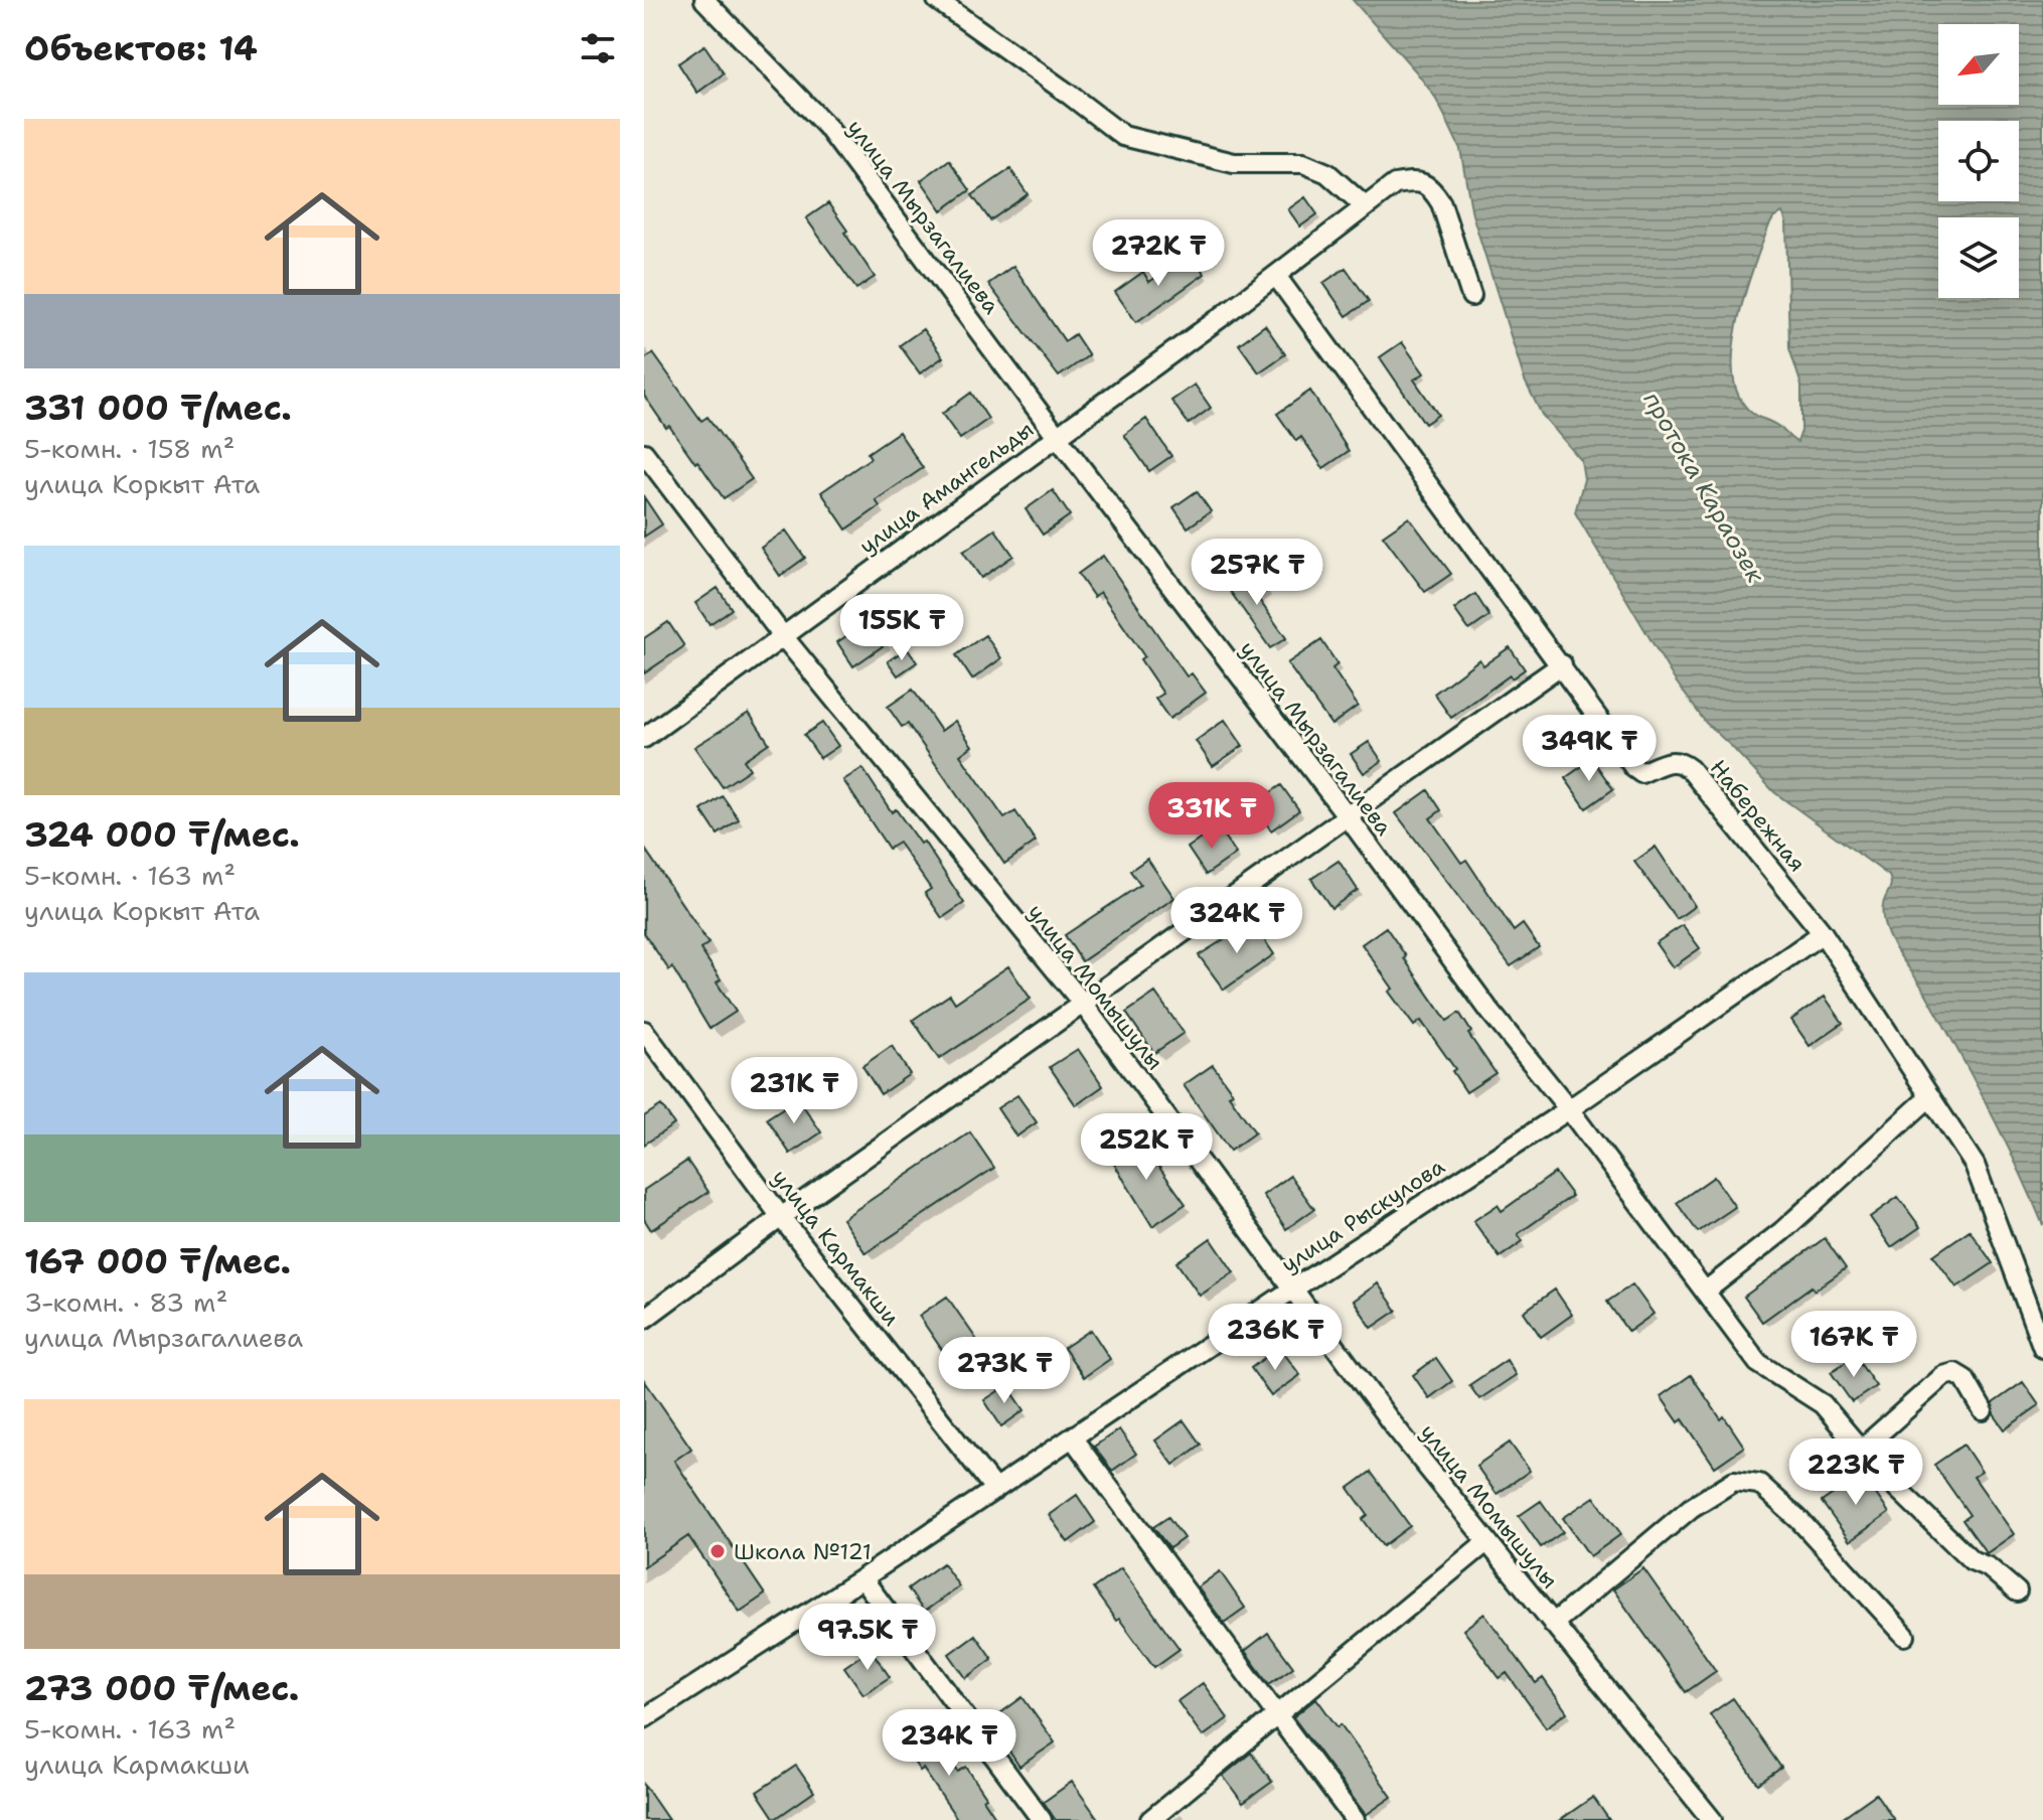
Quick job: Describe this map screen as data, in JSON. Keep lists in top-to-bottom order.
{
  "streets": {
    "street": [
      "улица Мырзагалиева",
      "улица Амангельды",
      "Набережная",
      "улица Момышулы",
      "улица Рыскулова",
      "улица Кармакши"
    ]
  },
  "crossings": [
    ["улица Мырзагалиева", "улица Амангельды"],
    ["улица Мырзагалиева", "улица Рыскулова"],
    ["улица Амангельды", "Набережная"],
    ["улица Амангельды", "улица Момышулы"],
    ["Набережная", "улица Рыскулова"],
    ["улица Момышулы", "улица Рыскулова"],
    ["улица Рыскулова", "улица Кармакши"]
  ],
  "water": ["протока Караозек"],
  "places": ["Школа №121"],
  "north": "bottom left",
  "page": {
    "heading": "Объектов: 14",
    "list": [
      {
        "name": "331 000 ₸/мес.",
        "note": "5-комн. · 158 m² · улица Коркыт Ата"
      },
      {
        "name": "324 000 ₸/мес.",
        "note": "5-комн. · 163 m² · улица Коркыт Ата"
      },
      {
        "name": "167 000 ₸/мес.",
        "note": "3-комн. · 83 m² · улица Мырзагалиева"
      },
      {
        "name": "273 000 ₸/мес.",
        "note": "5-комн. · 163 m² · улица Кармакши"
      }
    ],
    "price": [
      "272K ₸",
      "257K ₸",
      "155K ₸",
      "349K ₸",
      "331K ₸",
      "324K ₸",
      "231K ₸",
      "252K ₸",
      "236K ₸",
      "167K ₸",
      "273K ₸",
      "223K ₸",
      "97.5K ₸",
      "234K ₸"
    ]
  }
}
